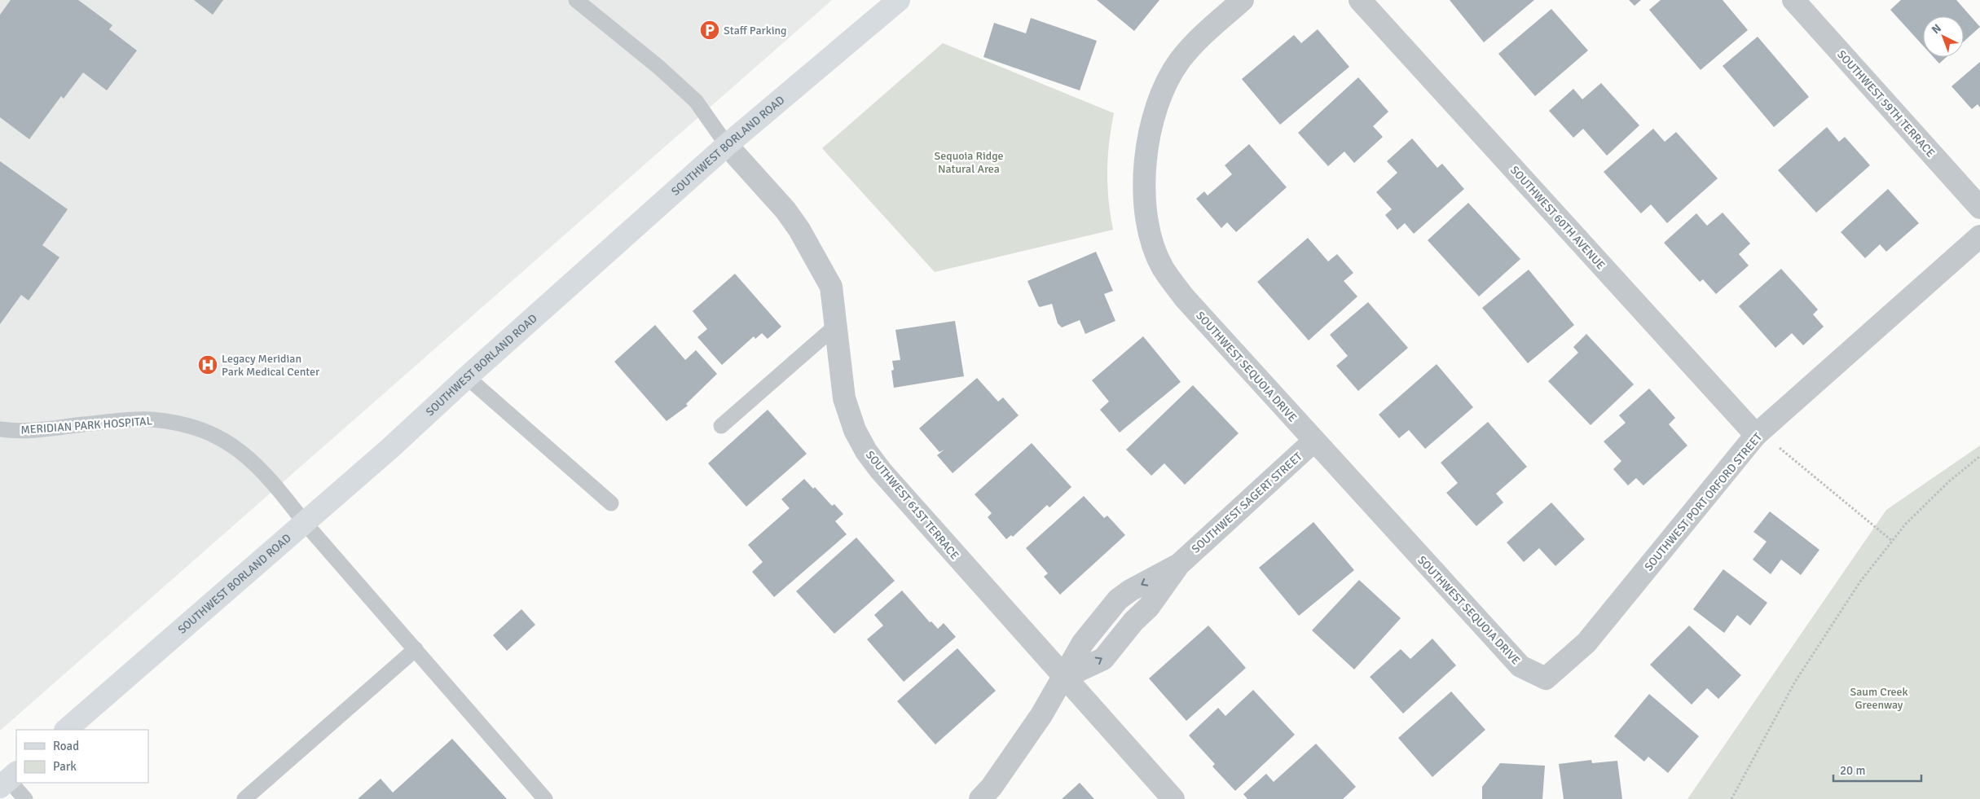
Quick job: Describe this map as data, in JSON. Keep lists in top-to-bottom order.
{
  "streets": {
    "main road": ["SOUTHWEST BORLAND ROAD"],
    "street": [
      "SOUTHWEST 59TH TERRACE",
      "SOUTHWEST 60TH AVENUE",
      "SOUTHWEST SEQUOIA DRIVE",
      "SOUTHWEST PORT ORFORD STREET",
      "SOUTHWEST SAGERT STREET",
      "SOUTHWEST 61ST TERRACE"
    ],
    "lane": ["MERIDIAN PARK HOSPITAL"]
  },
  "crossings": [
    ["SOUTHWEST BORLAND ROAD", "MERIDIAN PARK HOSPITAL"],
    ["SOUTHWEST BORLAND ROAD", "SOUTHWEST 61ST TERRACE"],
    ["SOUTHWEST 60TH AVENUE", "SOUTHWEST PORT ORFORD STREET"],
    ["SOUTHWEST SEQUOIA DRIVE", "SOUTHWEST PORT ORFORD STREET"],
    ["SOUTHWEST SEQUOIA DRIVE", "SOUTHWEST SAGERT STREET"],
    ["SOUTHWEST SAGERT STREET", "SOUTHWEST 61ST TERRACE"]
  ],
  "parks": ["Sequoia Ridge Natural Area", "Saum Creek Greenway"],
  "places": {
    "parking": ["Staff Parking"],
    "hospital": ["Legacy Meridian Park Medical Center"]
  },
  "legend": ["Road", "Park"],
  "scale_bar": "20 m",
  "north": "top left"
}
